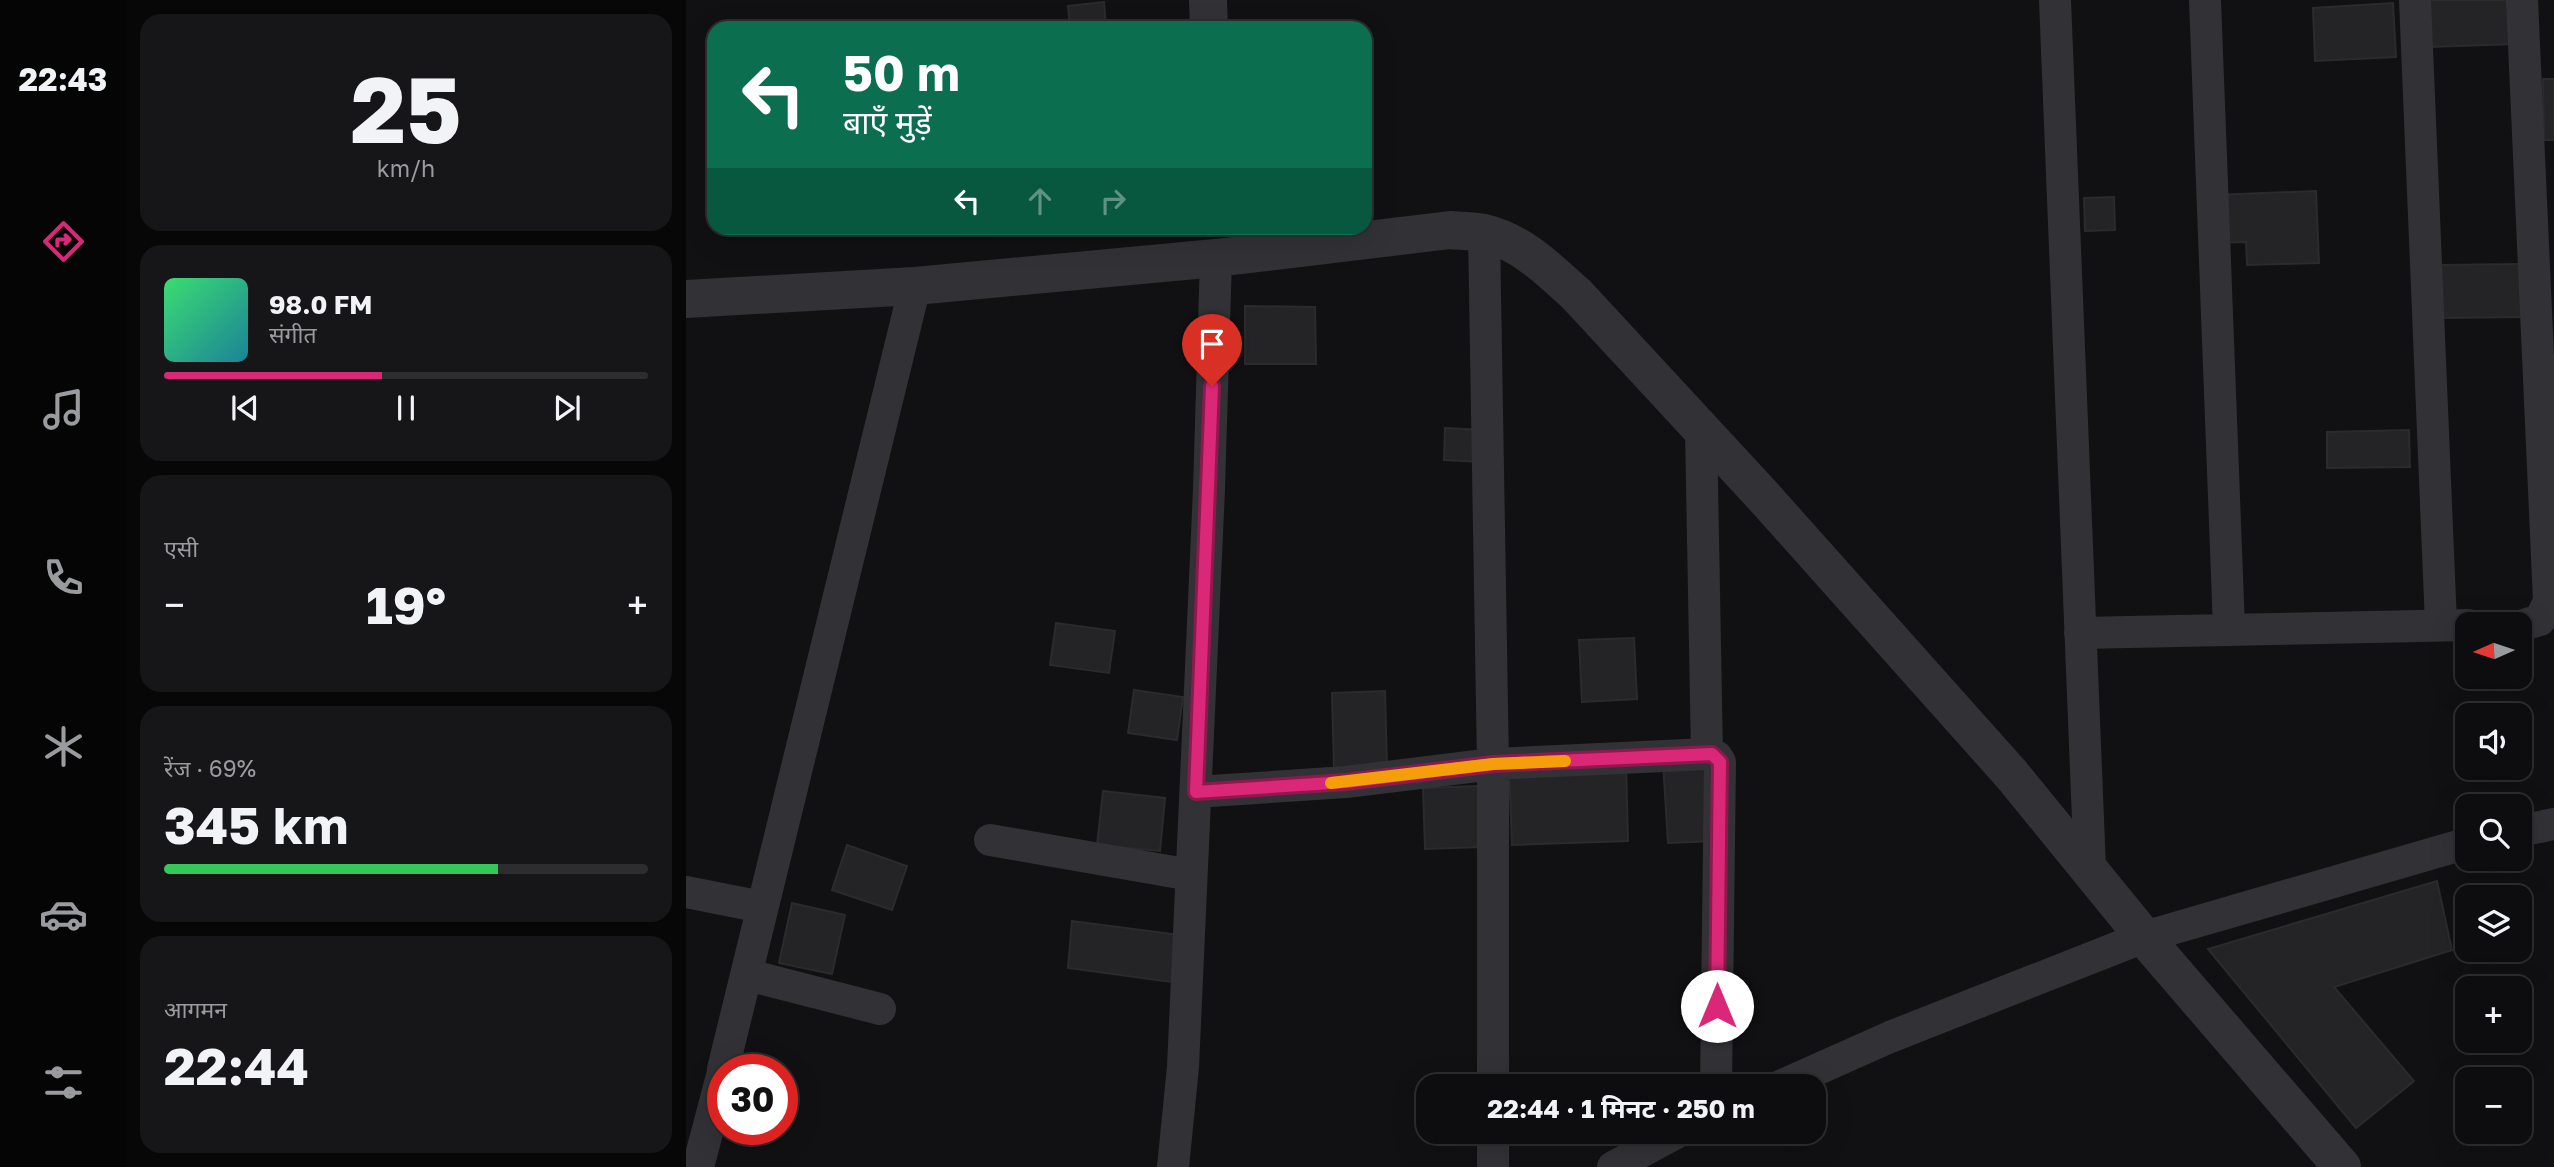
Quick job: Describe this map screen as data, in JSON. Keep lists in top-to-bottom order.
{
  "north": "left",
  "page": {
    "tabs": "22:43",
    "tile": [
      ["25", "km/h"],
      "एसी",
      ["रेंज · 69%", "345 km"],
      ["आगमन", "22:44"]
    ],
    "turn": ["50 m", "बाएँ मुड़ें"],
    "song": ["98.0 FM", "संगीत"],
    "heat": ["−", "19°", "+"],
    "map_buttons": ["+", "−"],
    "limit": "30",
    "trip": "22:44 · 1 मिनट · 250 m"
  }
}
